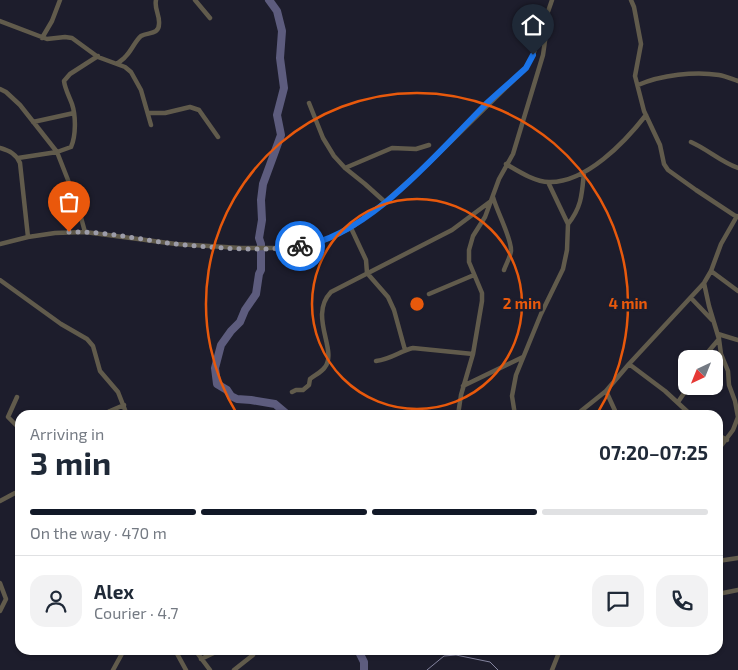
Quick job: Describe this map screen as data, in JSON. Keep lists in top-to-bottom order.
{
  "north": "bottom left",
  "page": {
    "heading": ["3 min", "Arriving in", "07:20–07:25"],
    "panel": ["Alex", "Courier · 4.7"],
    "bar": "On the way · 470 m"
  },
  "rings": ["2 min", "4 min"]
}
